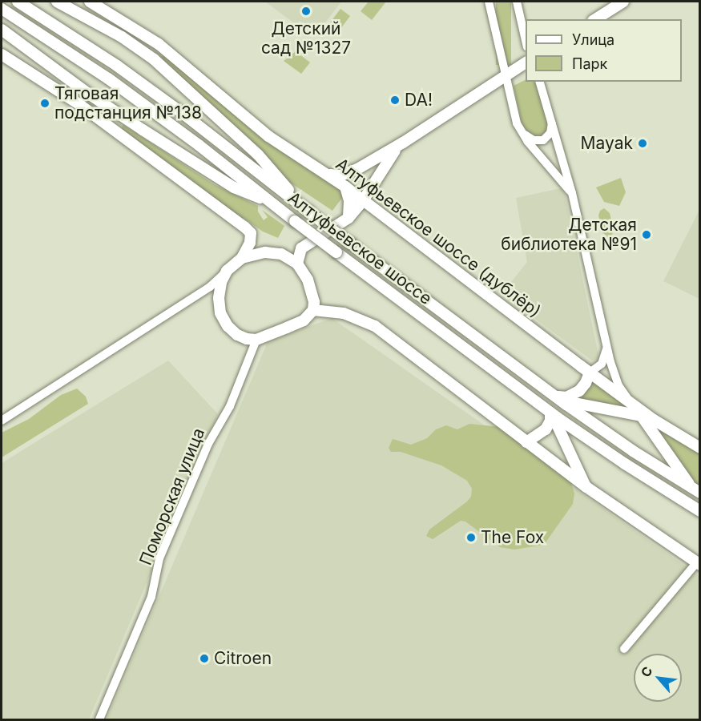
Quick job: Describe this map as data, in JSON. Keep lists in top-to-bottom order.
{
  "streets": {
    "main road": ["Алтуфьевское шоссе (дублёр)", "Алтуфьевское шоссе"],
    "street": ["Поморская улица"]
  },
  "places": [
    "Детский сад №1327",
    "DA!",
    "Тяговая подстанция №138",
    "Mayak",
    "Детская библиотека №91",
    "The Fox",
    "Citroen"
  ],
  "legend": ["Улица", "Парк"],
  "north": "top left"
}
